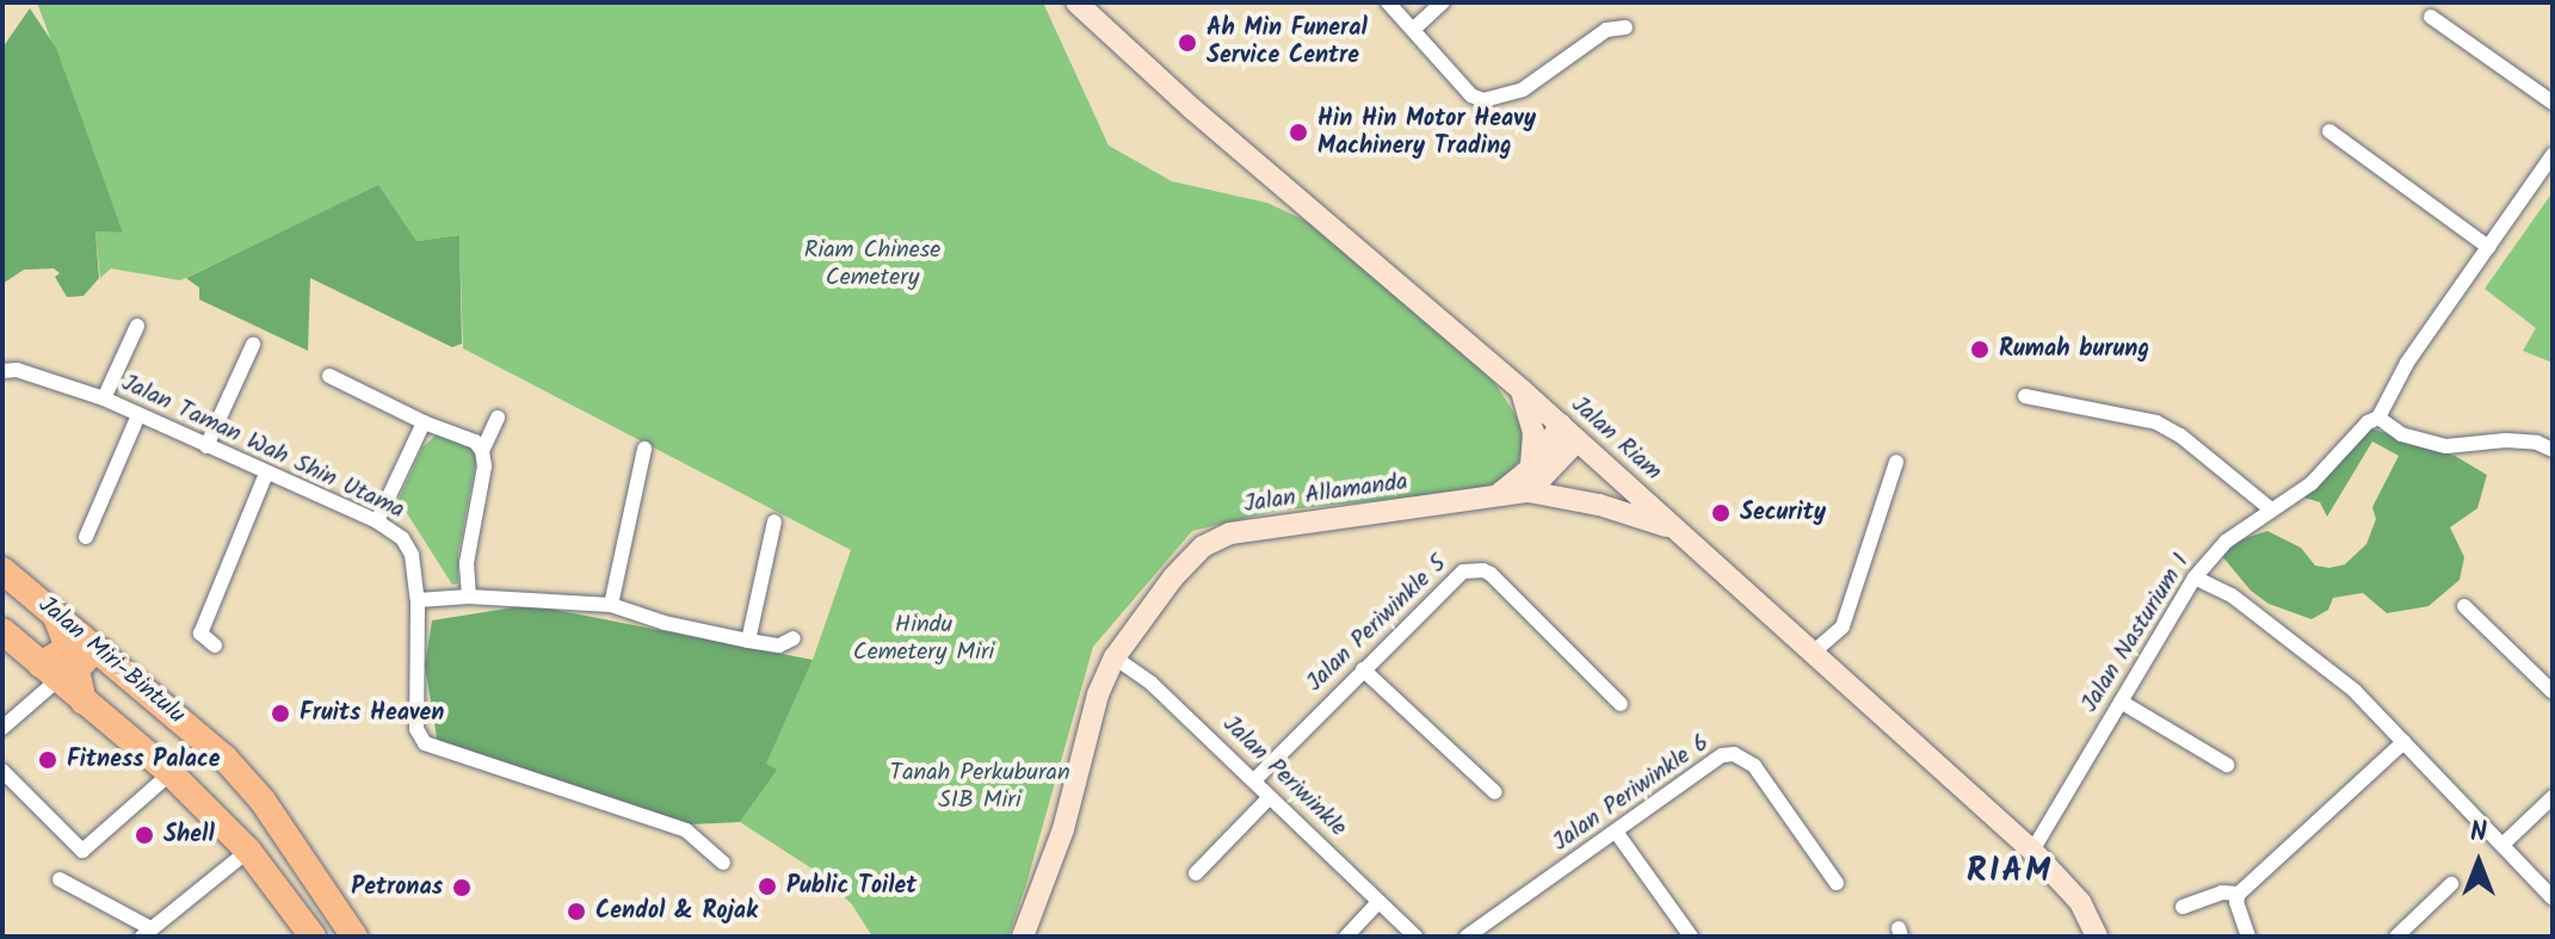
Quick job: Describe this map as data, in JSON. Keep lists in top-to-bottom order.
{
  "streets": {
    "highway": ["Jalan Miri-Bintulu"],
    "main road": ["Jalan Riam", "Jalan Allamanda"],
    "street": [
      "Jalan Taman Wah Shin Utama",
      "Jalan Periwinkle 5",
      "Jalan Nasturium 1",
      "Jalan Periwinkle",
      "Jalan Periwinkle 6"
    ]
  },
  "crossings": [
    ["Jalan Riam", "Jalan Nasturium 1"],
    ["Jalan Allamanda", "Jalan Periwinkle"],
    ["Jalan Periwinkle 5", "Jalan Periwinkle"]
  ],
  "districts": ["RIAM"],
  "parks": ["Riam Chinese Cemetery", "Hindu Cemetery Miri", "Tanah Perkuburan SIB Miri"],
  "places": [
    "Ah Min Funeral Service Centre",
    "Hin Hin Motor Heavy Machinery Trading",
    "Rumah burung",
    "Security",
    "Fruits Heaven",
    "Fitness Palace",
    "Shell",
    "Public Toilet",
    "Petronas",
    "Cendol & Rojak"
  ],
  "north": "top"
}
